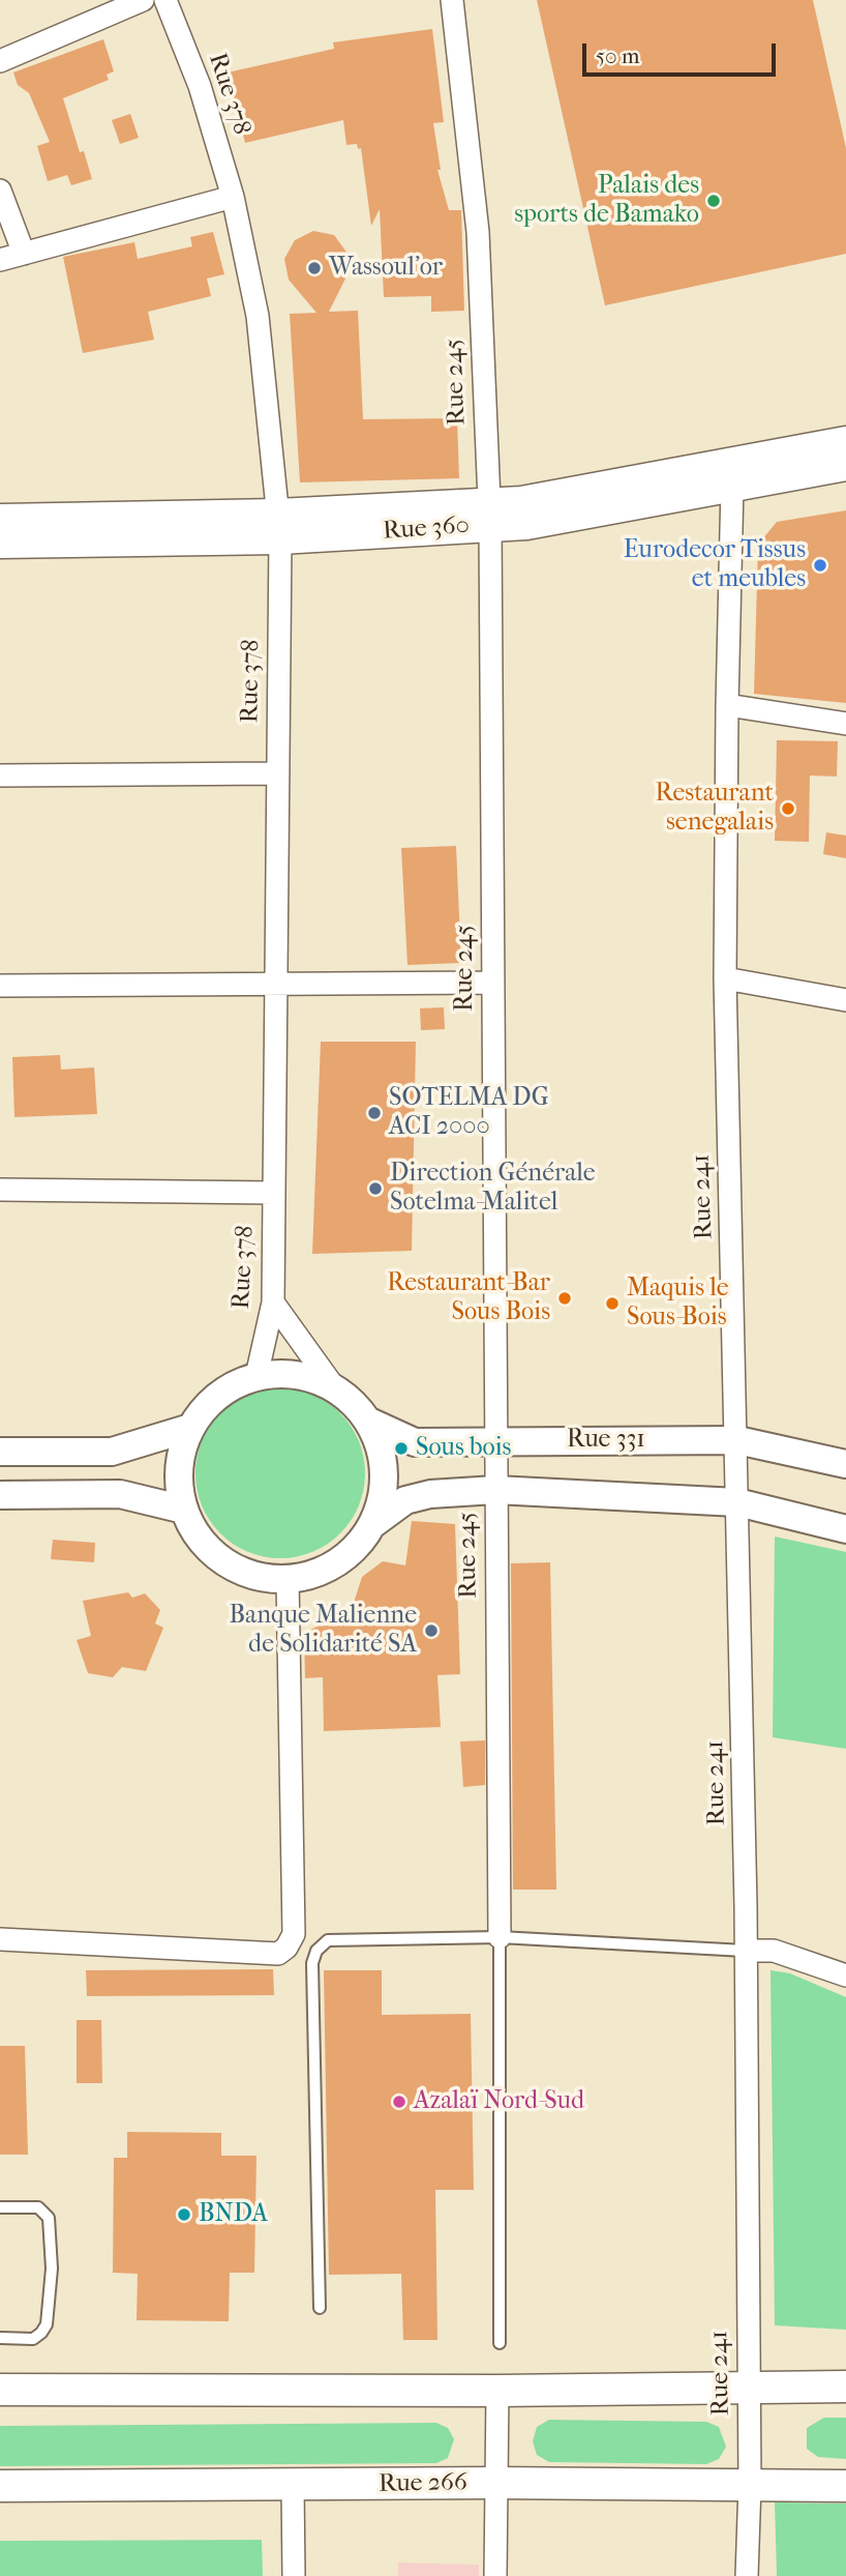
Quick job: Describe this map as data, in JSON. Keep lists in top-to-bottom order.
{
  "streets": {
    "main road": ["Rue 360", "Rue 266"],
    "street": [
      "Rue 378",
      "Rue 245",
      "Rue 241",
      "Rue 331"
    ]
  },
  "crossings": [
    ["Rue 378", "Rue 360"],
    ["Rue 378", "Rue 331"],
    ["Rue 245", "Rue 360"],
    ["Rue 245", "Rue 331"],
    ["Rue 360", "Rue 241"],
    ["Rue 241", "Rue 331"],
    ["Rue 241", "Rue 266"]
  ],
  "places": [
    "Palais des sports de Bamako",
    "Wassoul'or",
    "Eurodecor Tissus et meubles",
    "Restaurant senegalais",
    "SOTELMA DG ACI 2000",
    "Direction Générale Sotelma-Malitel",
    "Restaurant-Bar Sous Bois",
    "Maquis le Sous-Bois",
    "Sous bois",
    "Banque Malienne de Solidarité SA",
    "Azalaï Nord-Sud",
    "BNDA"
  ],
  "scale_bar": "50 m"
}
